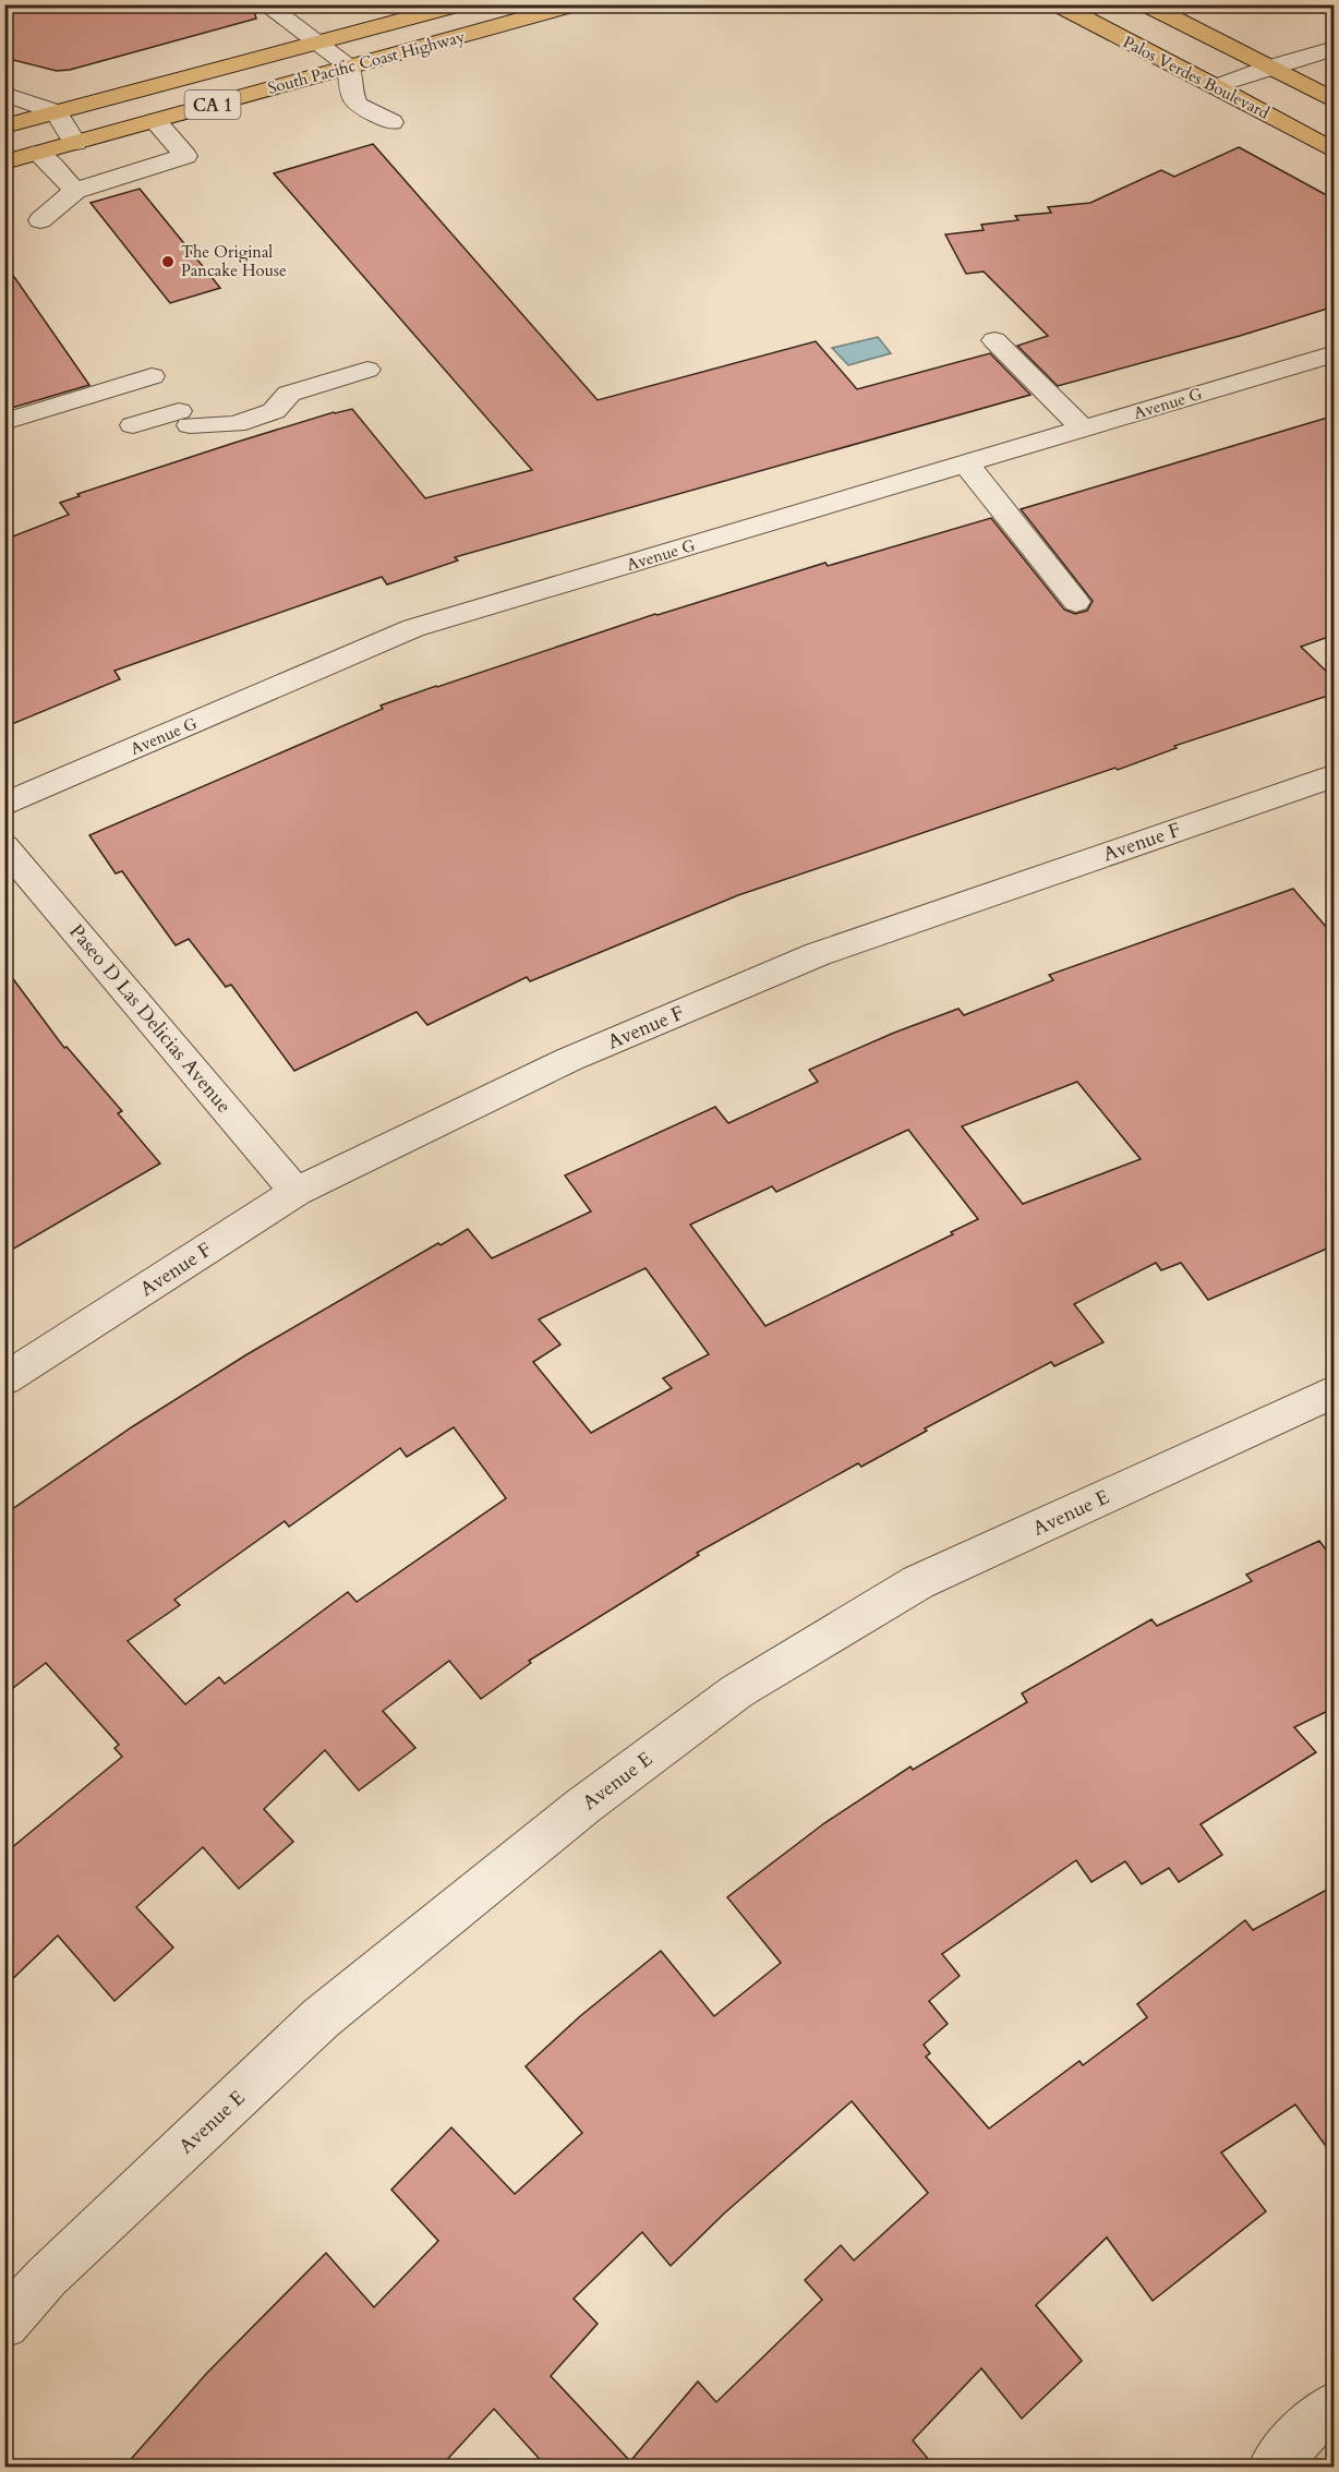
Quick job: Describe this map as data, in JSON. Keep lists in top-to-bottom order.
{
  "streets": {
    "main road": ["South Pacific Coast Highway", "Palos Verdes Boulevard", "CA 1"],
    "street": [
      "Avenue G",
      "Avenue F",
      "Paseo D Las Delicias Avenue",
      "Avenue E"
    ]
  },
  "crossings": [
    ["Avenue F", "Paseo D Las Delicias Avenue"]
  ],
  "places": ["The Original Pancake House"]
}
